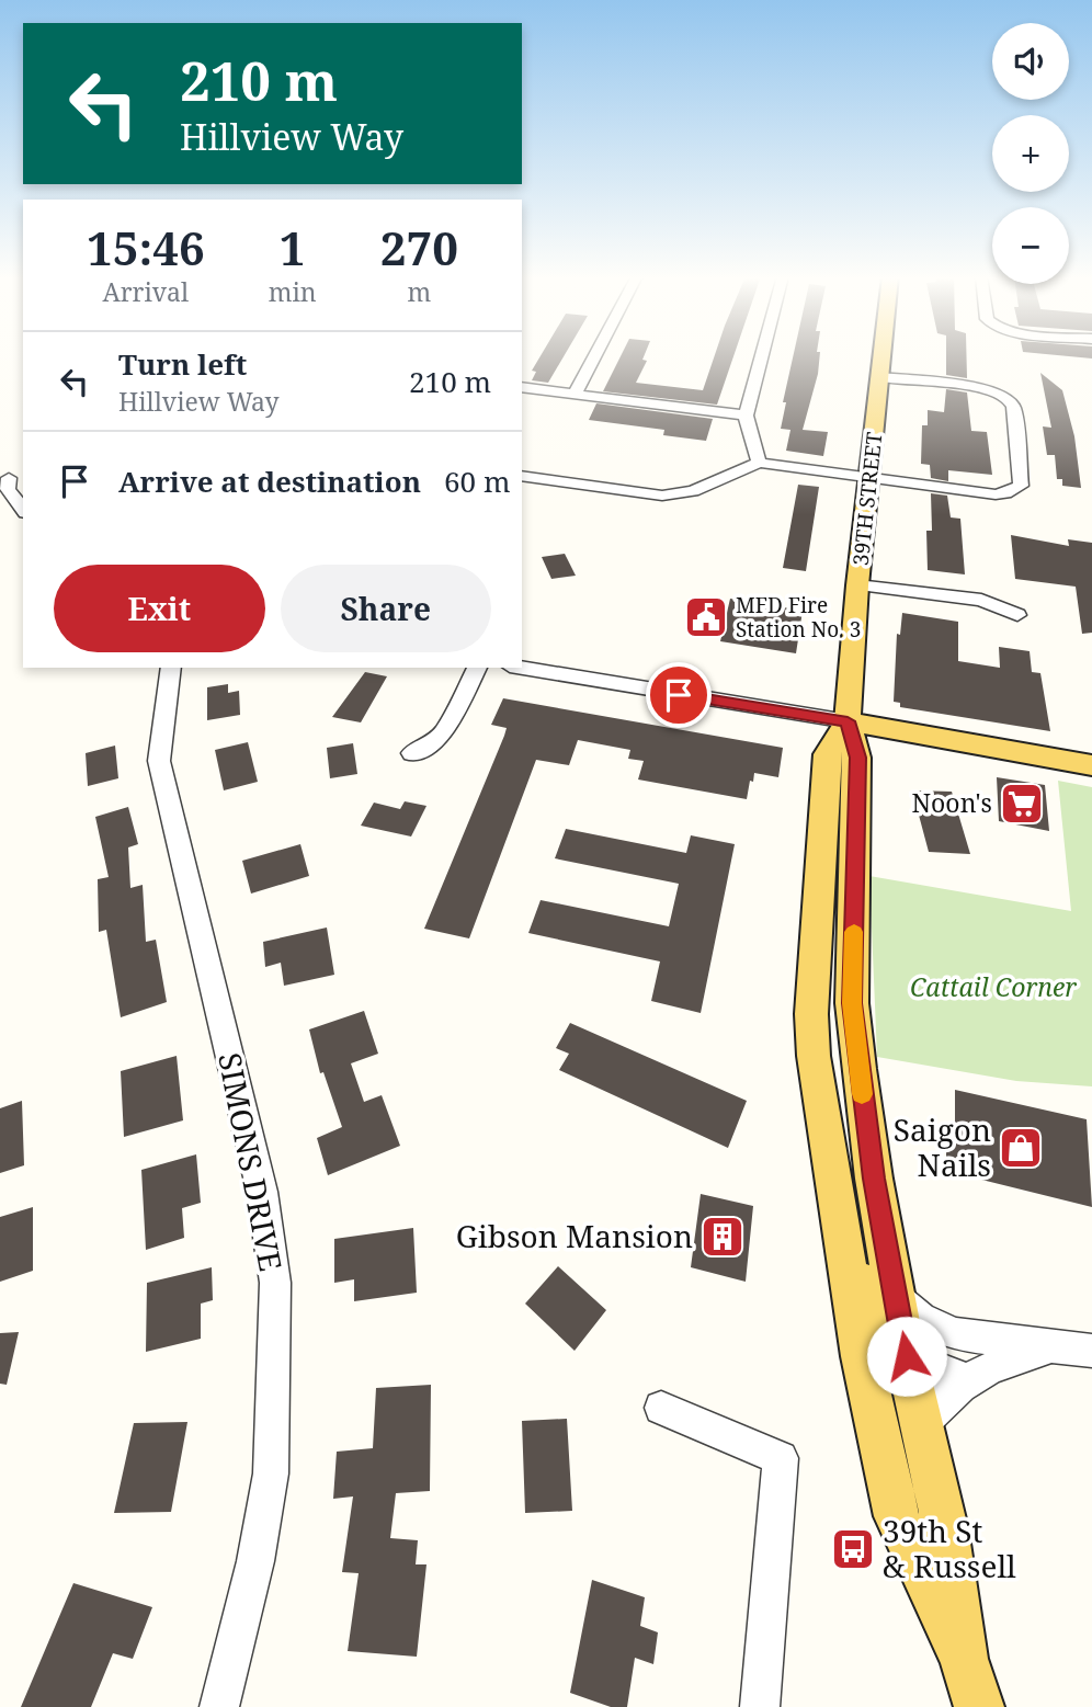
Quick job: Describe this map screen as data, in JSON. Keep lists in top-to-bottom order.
{
  "streets": {
    "main road": ["39TH STREET"],
    "street": ["SIMONS DRIVE"]
  },
  "parks": ["Cattail Corner"],
  "places": {
    "public building": ["MFD Fire Station No. 3"],
    "supermarket": ["Noon's"],
    "shop": ["Saigon Nails"],
    "building": ["Gibson Mansion"],
    "bus stop": ["39th St & Russell"]
  },
  "page": {
    "map_buttons": ["+", "−"],
    "turn": ["210 m", "Hillview Way"],
    "eta": [
      "15:46",
      "Arrival",
      "1",
      "min",
      "270",
      "m"
    ],
    "list": [
      {
        "name": "Turn left",
        "note": "Hillview Way",
        "value": "210 m"
      },
      {
        "name": "Arrive at destination",
        "value": "60 m"
      }
    ],
    "buttons": ["Exit", "Share"]
  }
}
